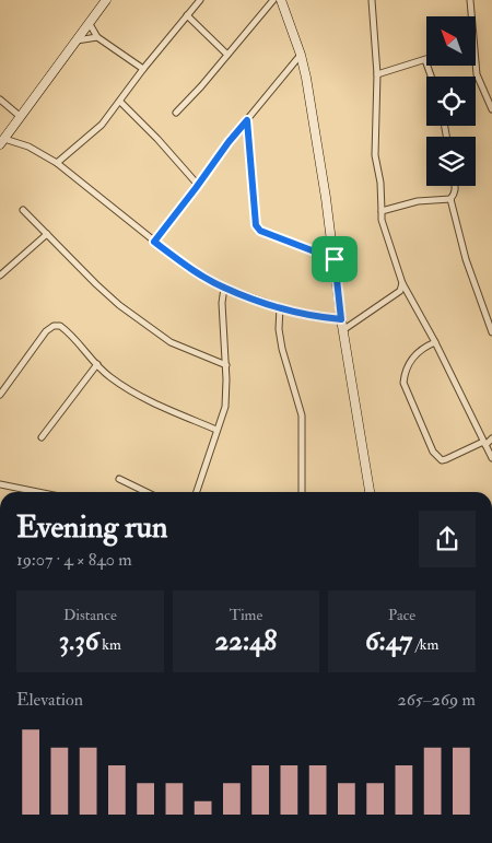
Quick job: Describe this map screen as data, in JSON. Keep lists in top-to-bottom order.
{
  "north": "top left",
  "page": {
    "heading": ["Evening run", "19:07 · 4 × 840 m"],
    "stats": [
      ["Distance", "3.36 km"],
      ["Time", "22:48"],
      ["Pace", "6:47 /km"]
    ],
    "chart": ["Elevation", "265–269 m"]
  }
}
